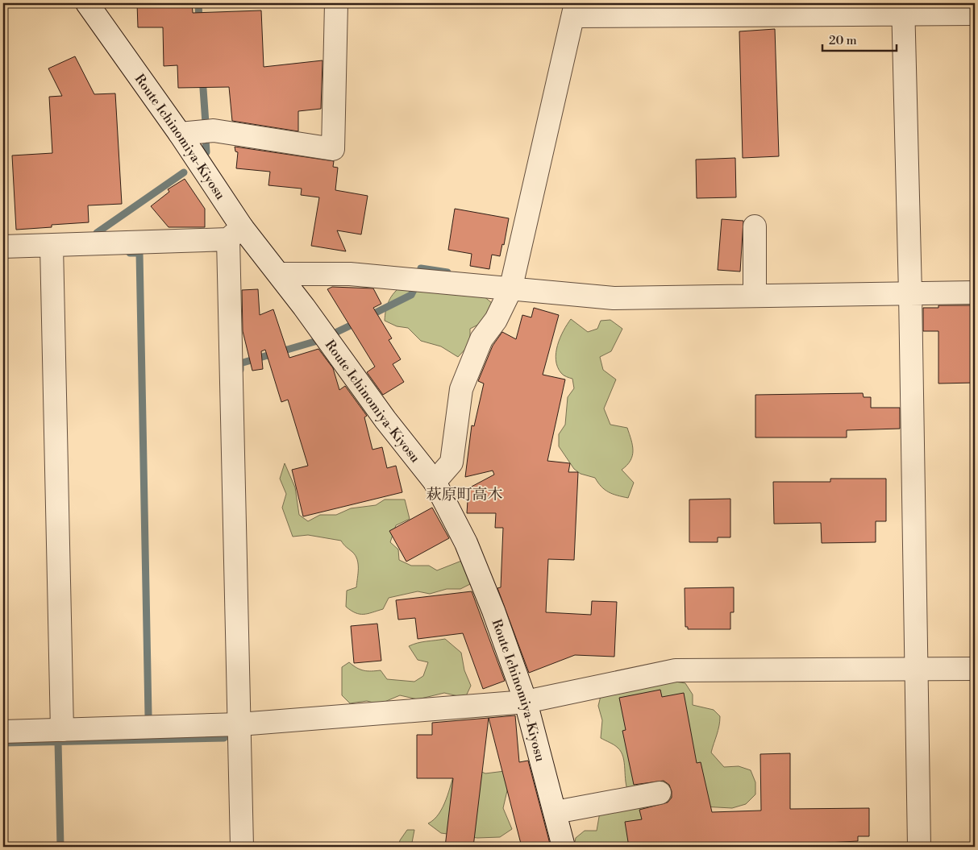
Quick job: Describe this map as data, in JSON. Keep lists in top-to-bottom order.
{
  "streets": {
    "street": ["Route Ichinomiya-Kiyosu"]
  },
  "districts": ["萩原町高木"],
  "scale_bar": "20 m"
}
